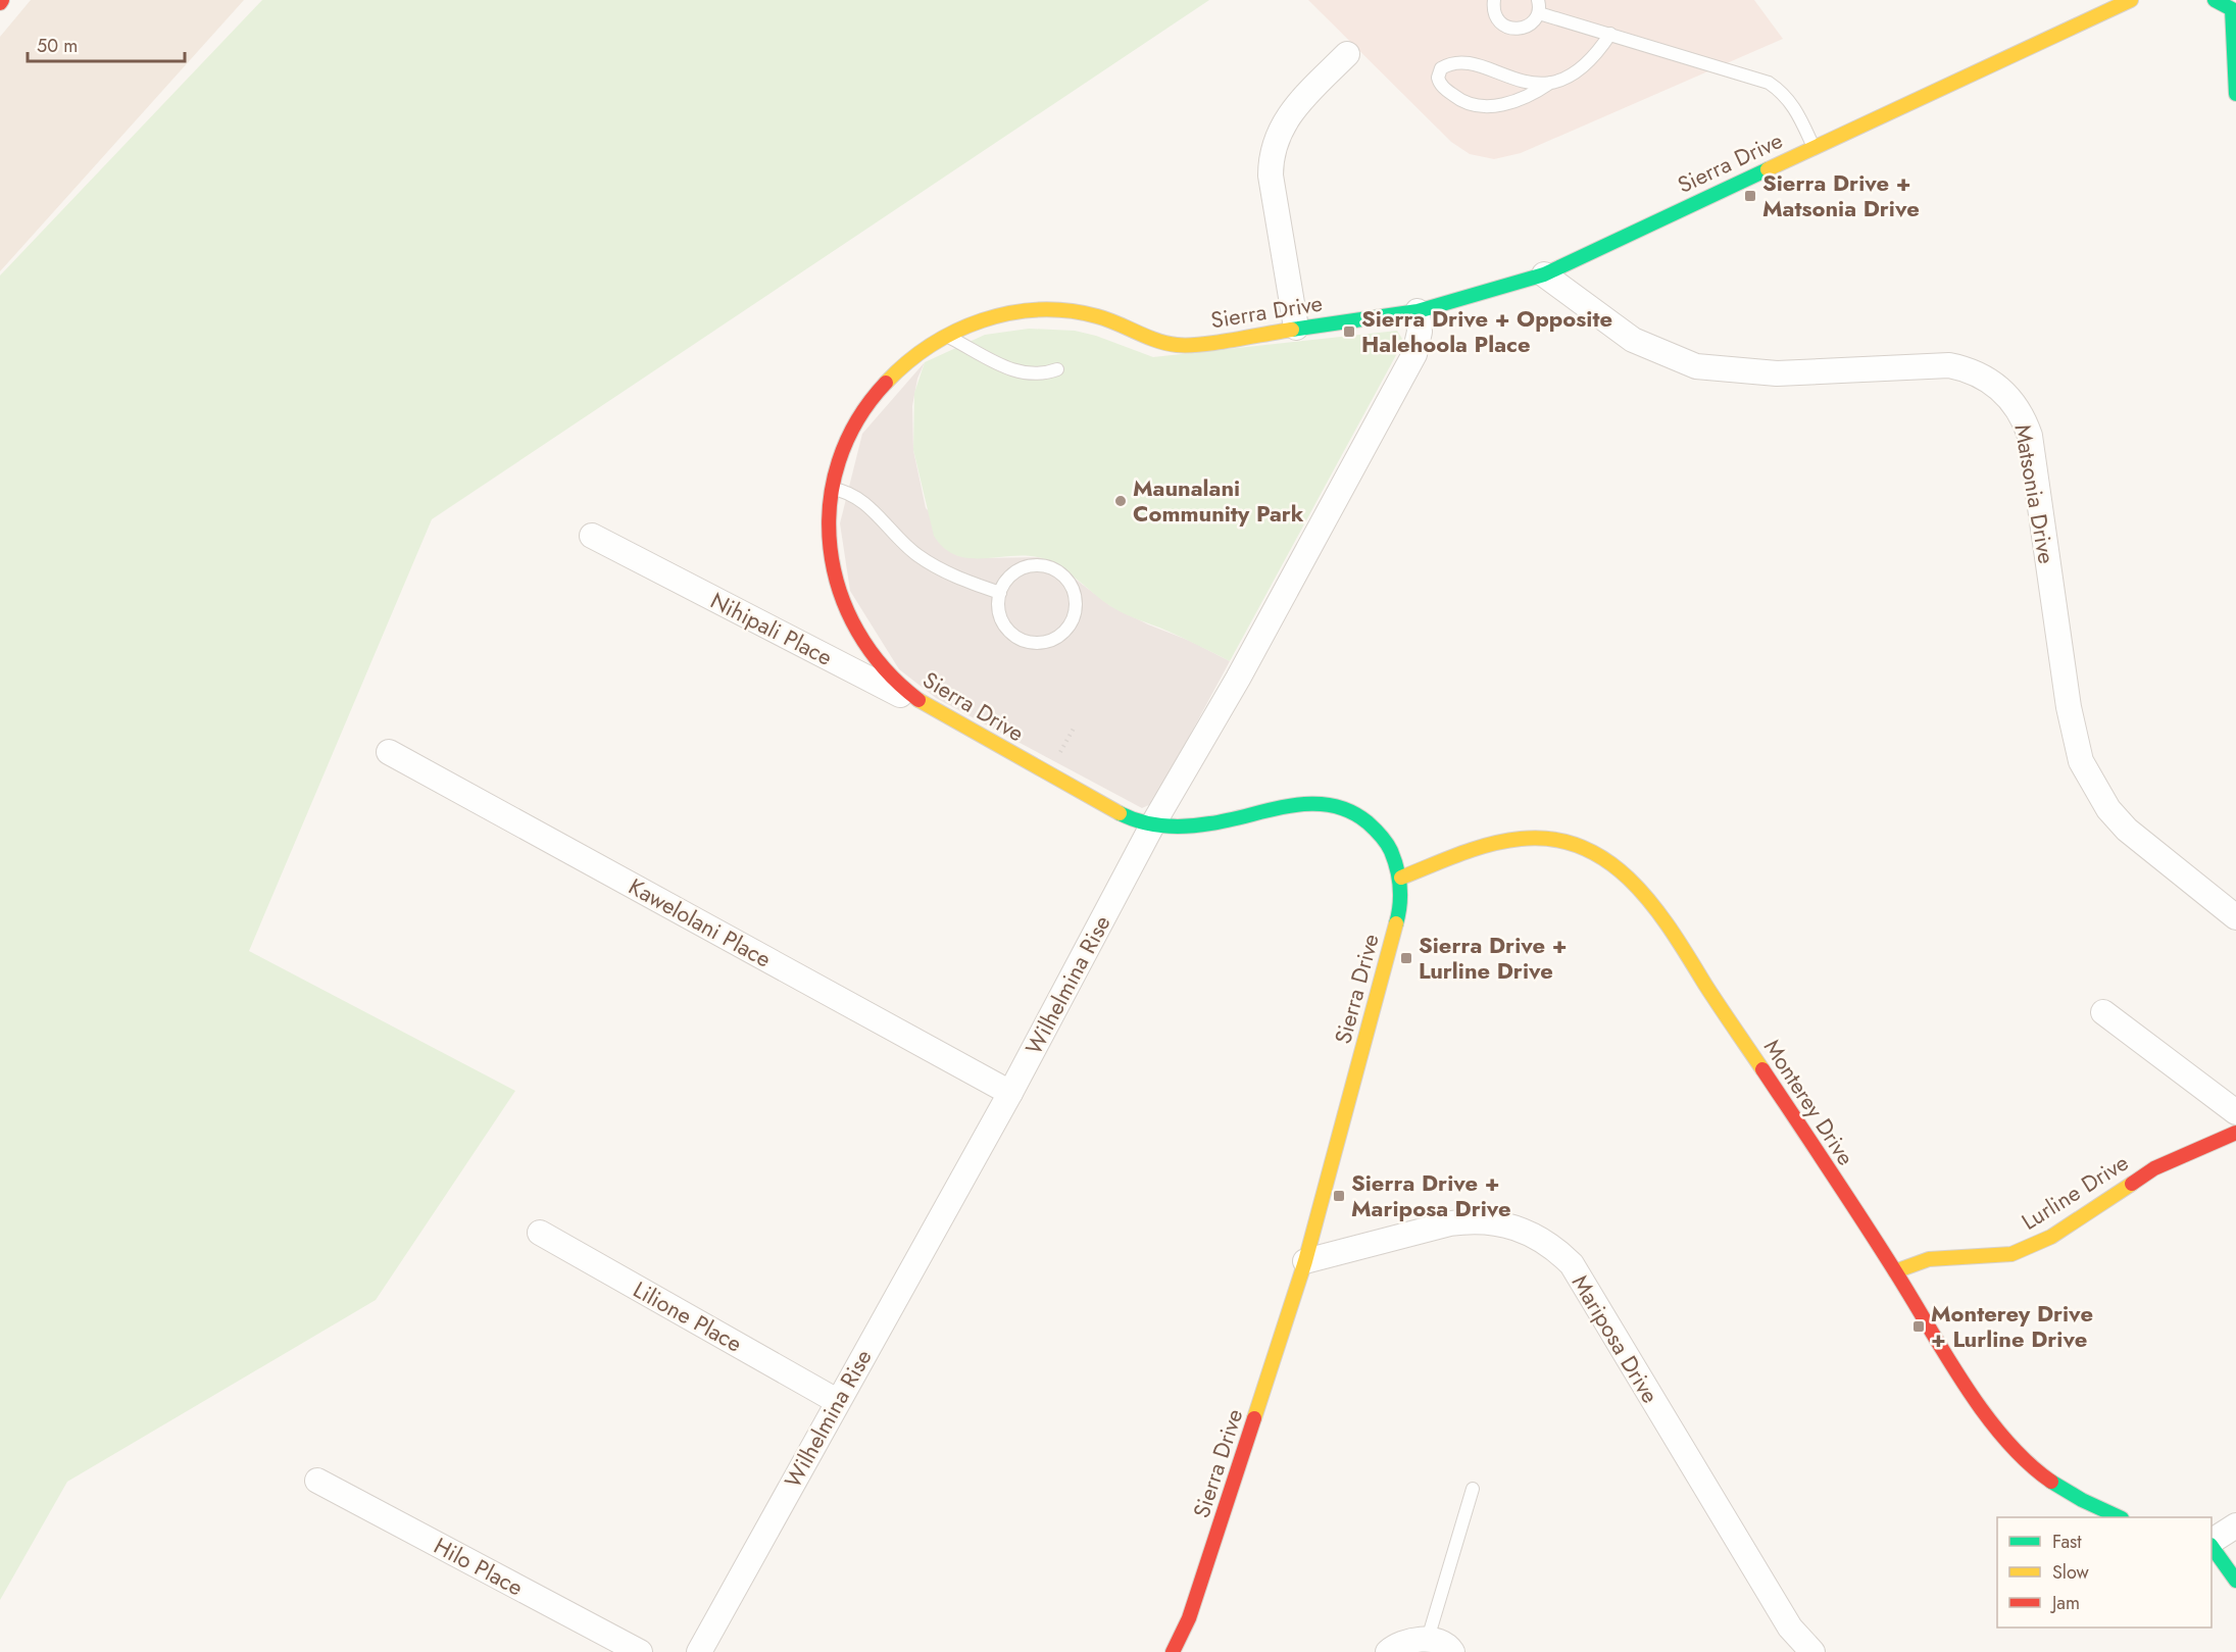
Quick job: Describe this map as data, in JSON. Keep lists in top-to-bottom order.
{
  "streets": {
    "street": [
      "Sierra Drive",
      "Matsonia Drive",
      "Nihipali Place",
      "Kawelolani Place",
      "Wilhelmina Rise",
      "Monterey Drive",
      "Lurline Drive",
      "Lilione Place",
      "Mariposa Drive",
      "Hilo Place"
    ]
  },
  "crossings": [
    ["Sierra Drive", "Matsonia Drive"],
    ["Sierra Drive", "Nihipali Place"],
    ["Sierra Drive", "Wilhelmina Rise"],
    ["Sierra Drive", "Monterey Drive"],
    ["Sierra Drive", "Mariposa Drive"],
    ["Kawelolani Place", "Wilhelmina Rise"],
    ["Wilhelmina Rise", "Lilione Place"],
    ["Monterey Drive", "Lurline Drive"]
  ],
  "places": {
    "transit": [
      "Sierra Drive + Matsonia Drive",
      "Sierra Drive + Opposite Halehoola Place",
      "Sierra Drive + Lurline Drive",
      "Sierra Drive + Mariposa Drive",
      "Monterey Drive + Lurline Drive"
    ],
    "other": ["Maunalani Community Park"]
  },
  "legend": ["Fast", "Slow", "Jam"],
  "scale_bar": "50 m"
}
